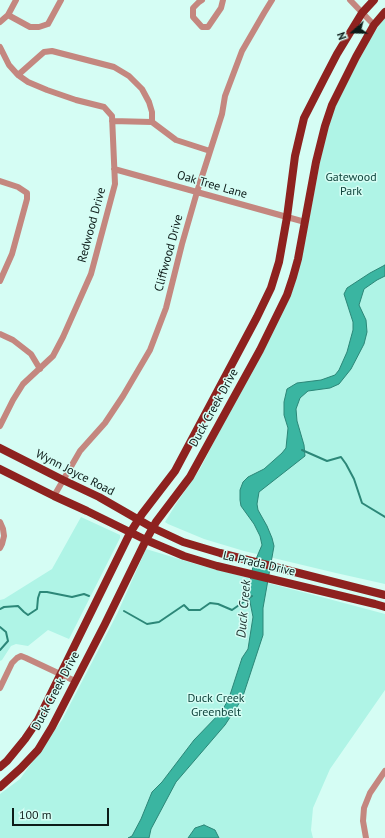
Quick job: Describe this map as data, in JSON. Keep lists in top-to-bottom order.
{
  "streets": {
    "main road": ["Duck Creek Drive", "Wynn Joyce Road", "La Prada Drive"],
    "street": ["Oak Tree Lane", "Redwood Drive", "Cliffwood Drive"]
  },
  "crossings": [
    ["Oak Tree Lane", "Redwood Drive"],
    ["Oak Tree Lane", "Cliffwood Drive"],
    ["Oak Tree Lane", "Duck Creek Drive"],
    ["Cliffwood Drive", "Wynn Joyce Road"],
    ["Duck Creek Drive", "Wynn Joyce Road"],
    ["Duck Creek Drive", "La Prada Drive"],
    ["Wynn Joyce Road", "La Prada Drive"]
  ],
  "water": ["Duck Creek"],
  "parks": ["Gatewood Park", "Duck Creek Greenbelt"],
  "scale_bar": "100 m",
  "north": "left"
}
